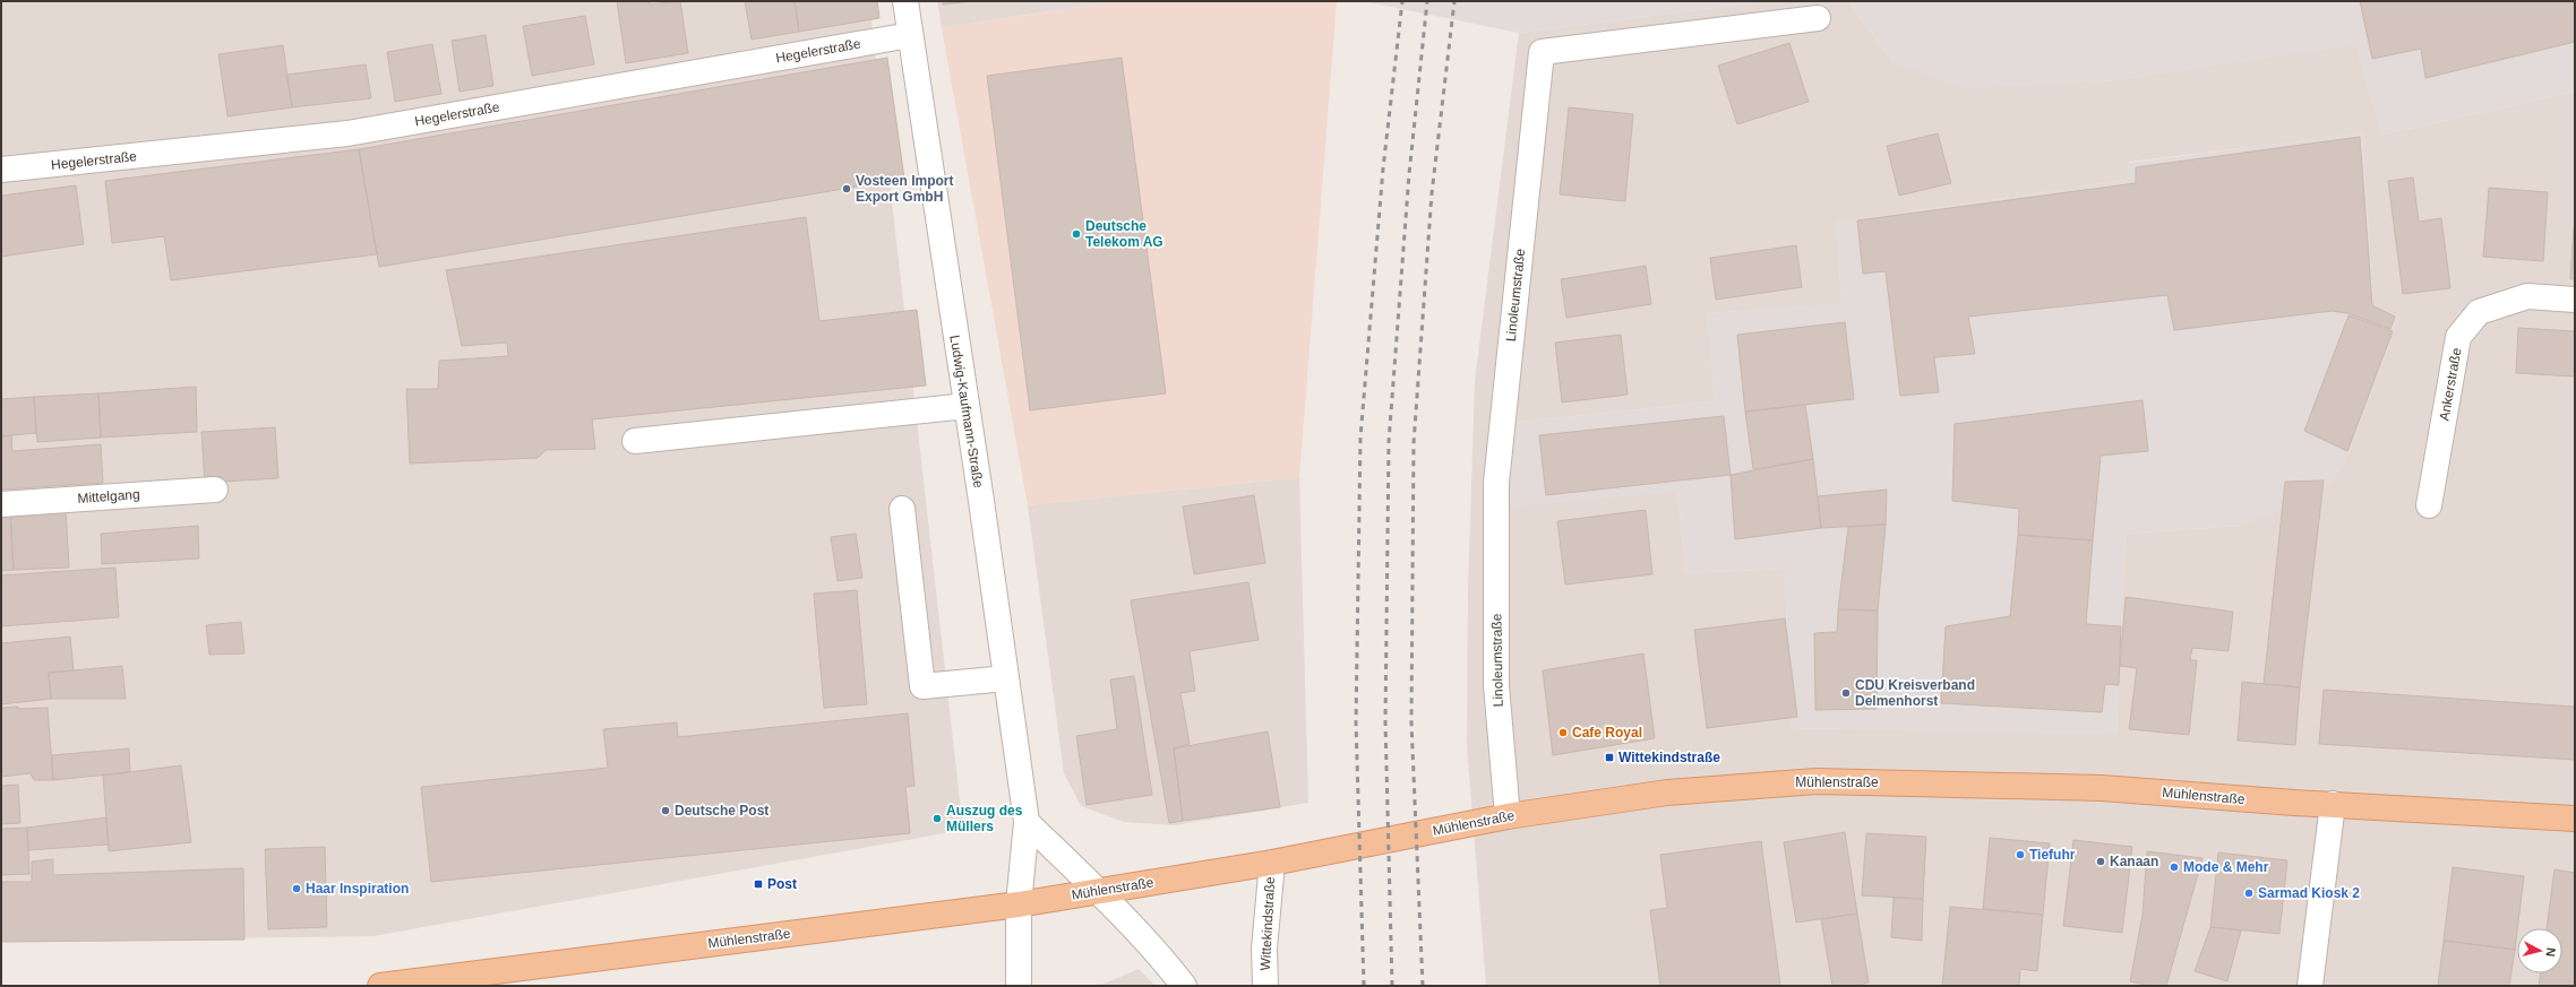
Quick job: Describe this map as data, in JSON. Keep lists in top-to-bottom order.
{
  "streets": {
    "main road": ["Mühlenstraße"],
    "street": [
      "Hegelerstraße",
      "Linoleumstraße",
      "Ankerstraße",
      "Ludwig-Kaufmann-Straße",
      "Mittelgang",
      "Wittekindstraße"
    ]
  },
  "crossings": [
    ["Hegelerstraße", "Ludwig-Kaufmann-Straße"],
    ["Linoleumstraße", "Mühlenstraße"],
    ["Ludwig-Kaufmann-Straße", "Mühlenstraße"],
    ["Mühlenstraße", "Wittekindstraße"]
  ],
  "places": {
    "other": [
      "Vosteen Import Export GmbH",
      "Deutsche Telekom AG",
      "CDU Kreisverband Delmenhorst",
      "Cafe Royal",
      "Deutsche Post",
      "Auszug des Müllers",
      "Tiefuhr",
      "Kanaan",
      "Mode & Mehr",
      "Haar Inspiration",
      "Sarmad Kiosk 2"
    ],
    "transit": ["Wittekindstraße", "Post"]
  },
  "north": "right"
}
